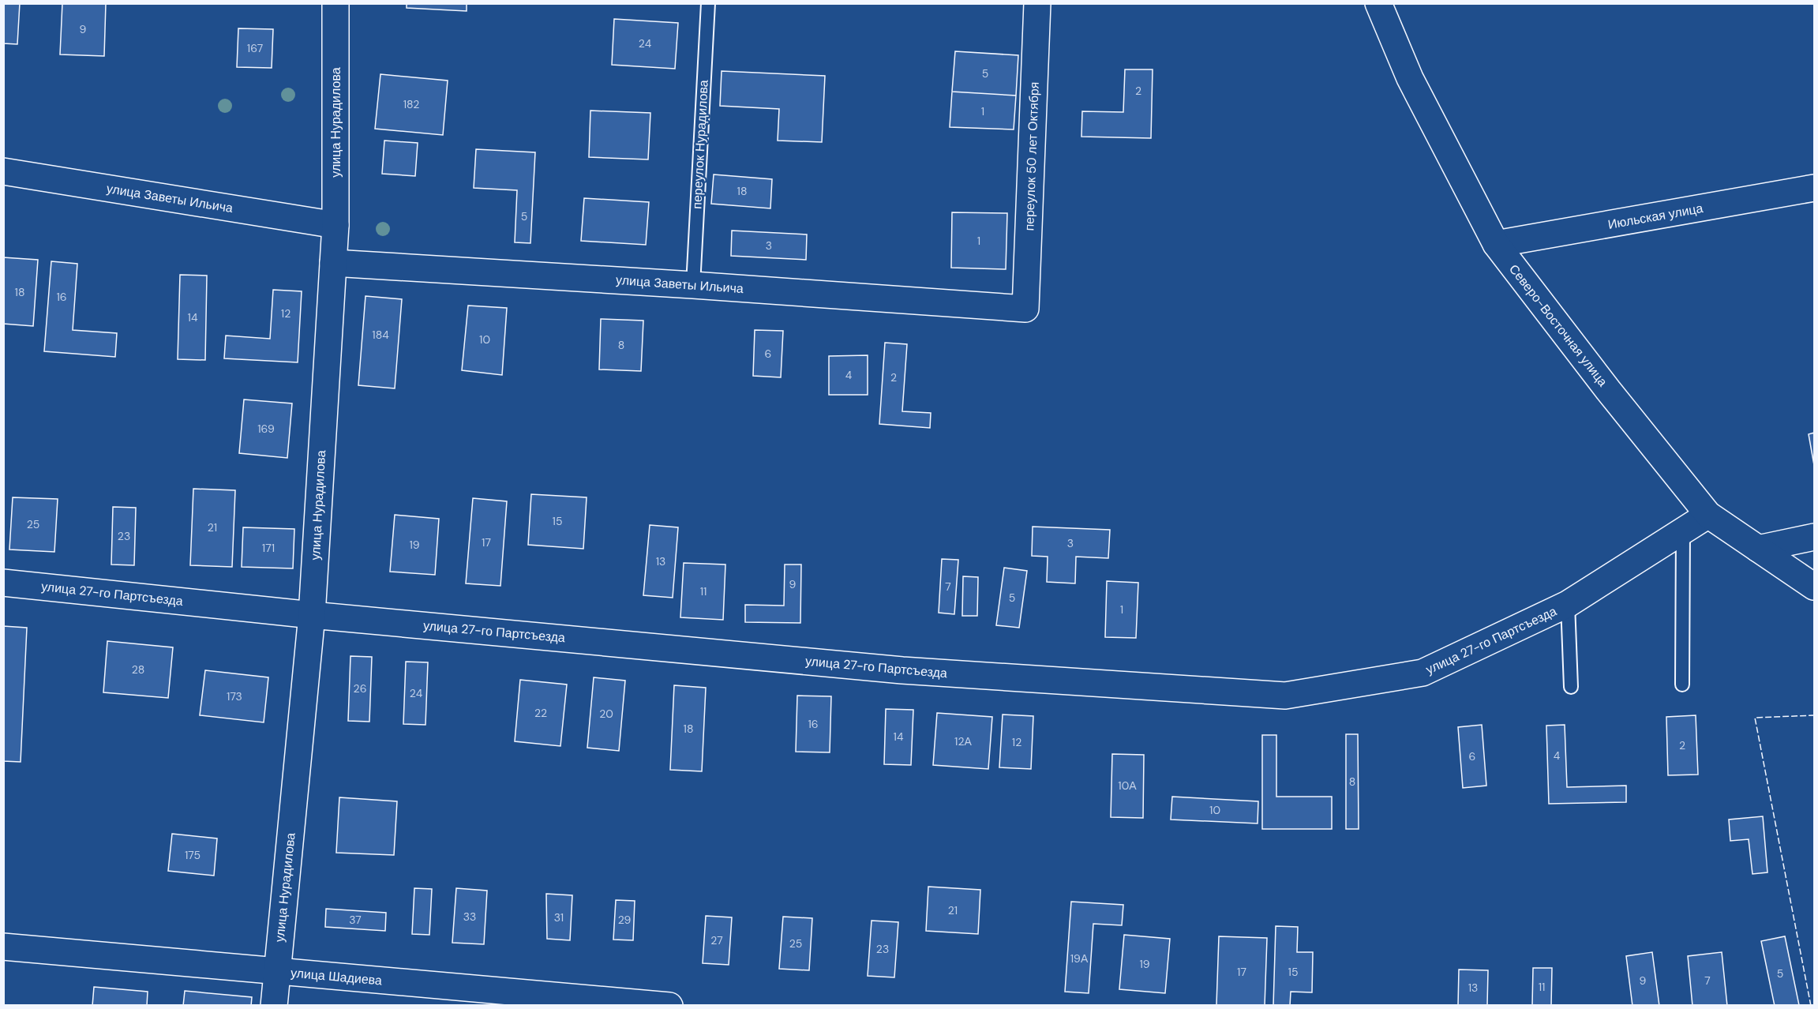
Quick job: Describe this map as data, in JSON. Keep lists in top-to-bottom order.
{
  "streets": {
    "street": [
      "улица Нурадилова",
      "переулок 50 лет Октября",
      "улица Заветы Ильича",
      "Июльская улица",
      "Северо-Восточная улица",
      "улица 27-го Партсъезда",
      "улица Шадиева"
    ],
    "lane": ["переулок Нурадилова"]
  },
  "crossings": [
    ["улица Нурадилова", "улица Заветы Ильича"],
    ["улица Нурадилова", "улица 27-го Партсъезда"],
    ["улица Нурадилова", "улица Шадиева"],
    ["переулок Нурадилова", "улица Заветы Ильича"],
    ["переулок 50 лет Октября", "улица Заветы Ильича"],
    ["Июльская улица", "Северо-Восточная улица"],
    ["Северо-Восточная улица", "улица 27-го Партсъезда"]
  ],
  "house_numbers": [
    "9",
    "24",
    "167",
    "5",
    "2",
    "182",
    "1",
    "18",
    "5",
    "1",
    "3",
    "18",
    "16",
    "12",
    "14",
    "184",
    "10",
    "8",
    "6",
    "4",
    "2",
    "169",
    "15",
    "25",
    "21",
    "23",
    "17",
    "3",
    "19",
    "171",
    "13",
    "9",
    "7",
    "11",
    "5",
    "1",
    "28",
    "26",
    "24",
    "173",
    "22",
    "20",
    "16",
    "18",
    "14",
    "12А",
    "12",
    "2",
    "4",
    "6",
    "8",
    "10А",
    "10",
    "175",
    "21",
    "33",
    "31",
    "37",
    "29",
    "27",
    "25",
    "23",
    "19А",
    "19",
    "17",
    "15",
    "5",
    "9",
    "7",
    "11",
    "13"
  ]
}
